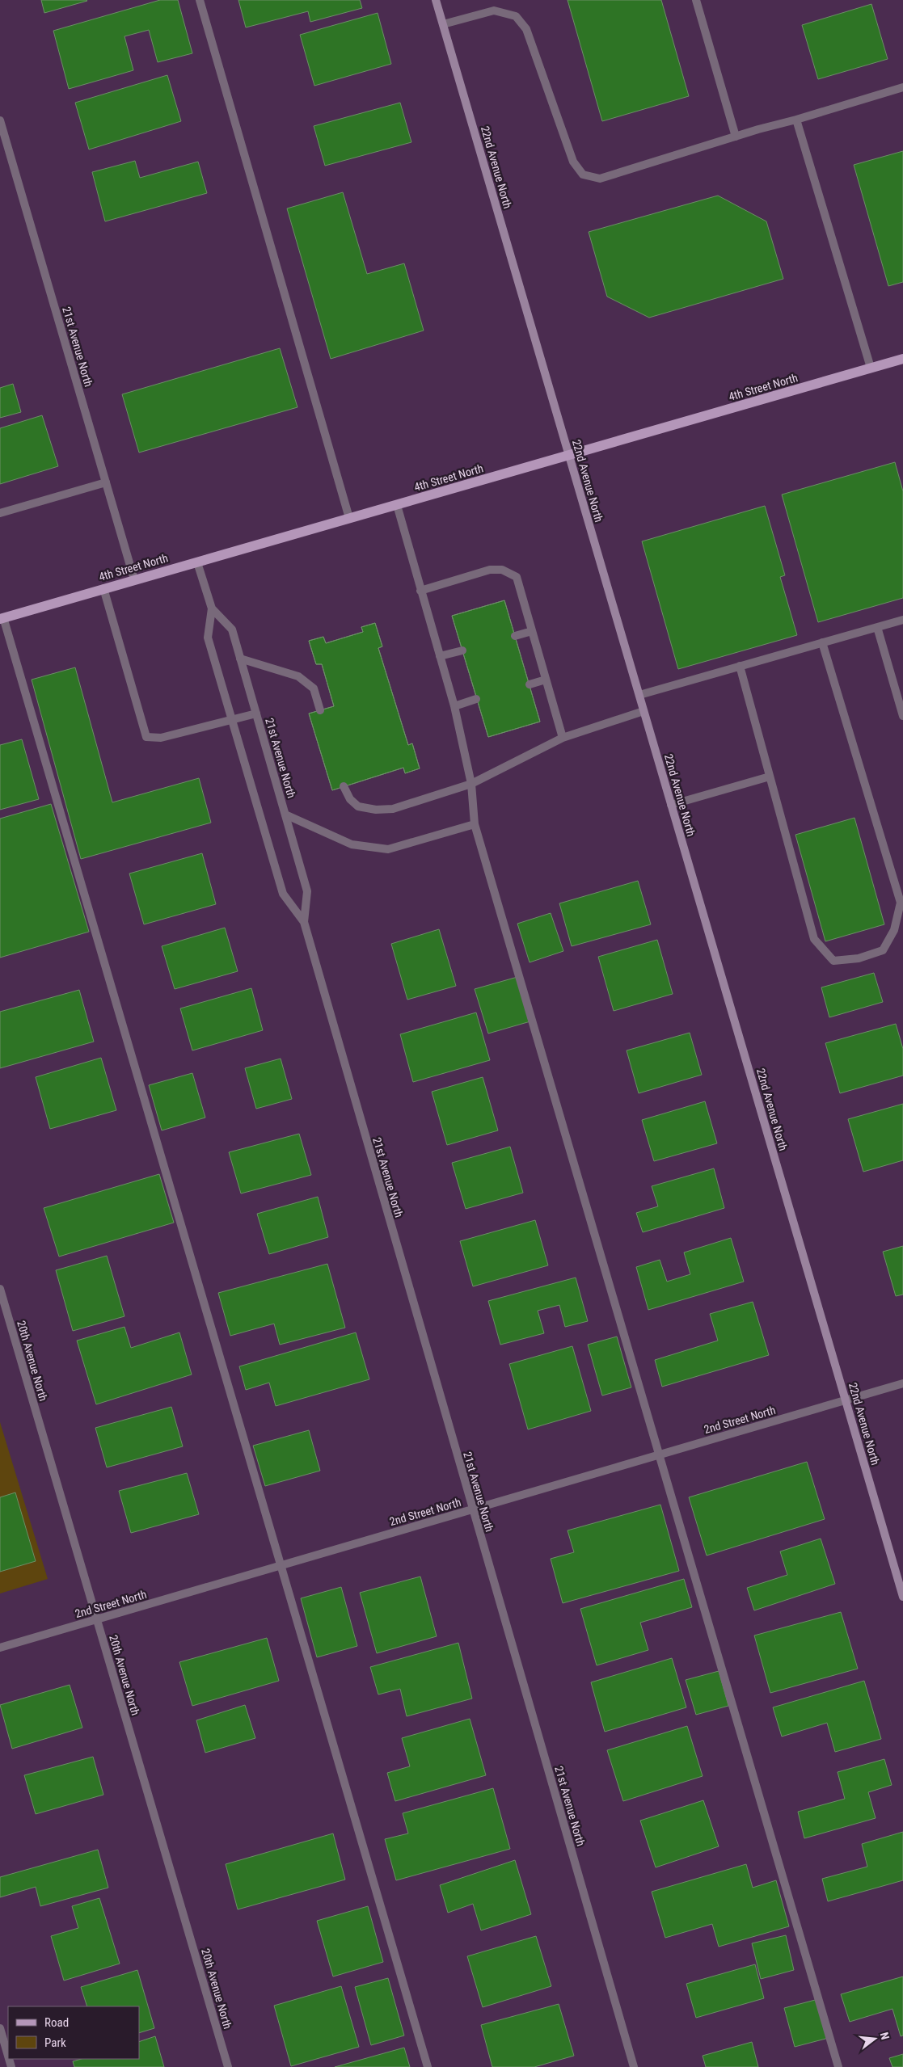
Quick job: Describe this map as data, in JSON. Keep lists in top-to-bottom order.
{
  "streets": {
    "main road": ["4th Street North"],
    "street": [
      "22nd Avenue North",
      "21st Avenue North",
      "20th Avenue North",
      "2nd Street North"
    ]
  },
  "crossings": [
    ["22nd Avenue North", "4th Street North"],
    ["22nd Avenue North", "2nd Street North"],
    ["21st Avenue North", "4th Street North"],
    ["21st Avenue North", "2nd Street North"],
    ["20th Avenue North", "2nd Street North"]
  ],
  "legend": ["Road", "Park"],
  "north": "right"
}
